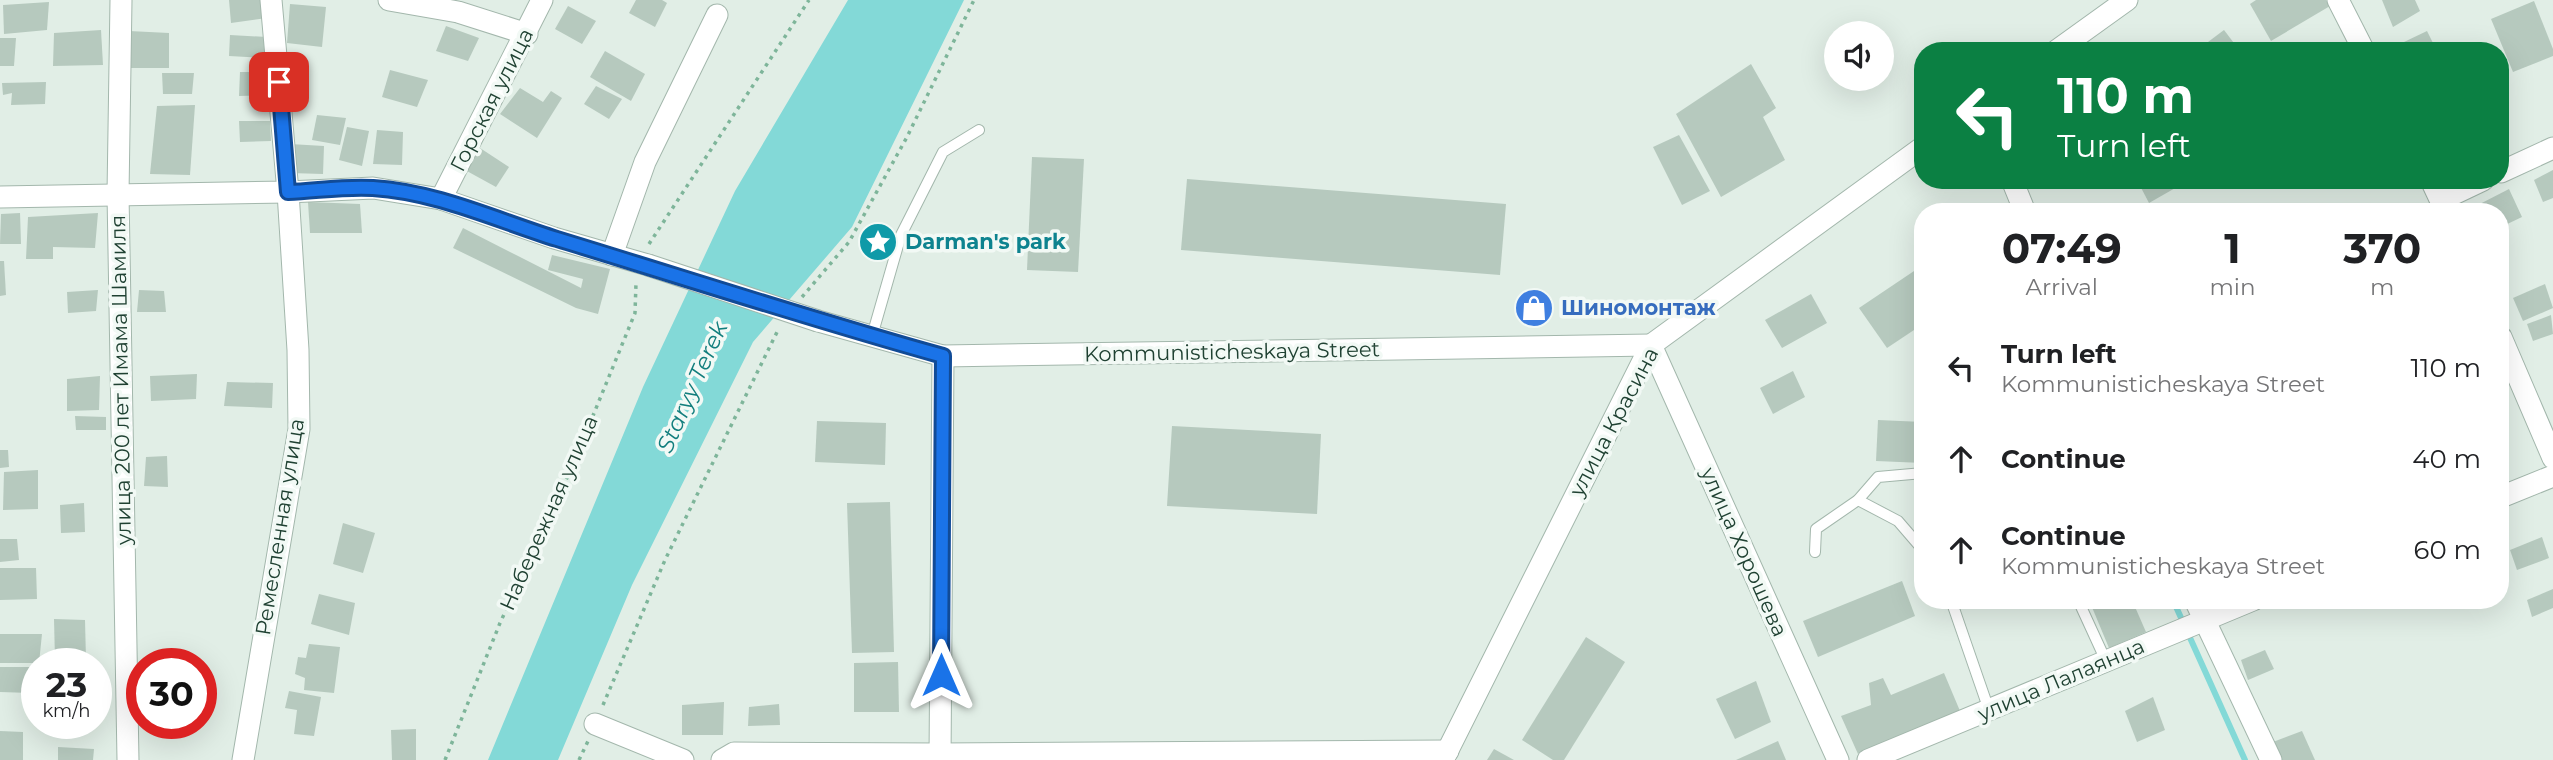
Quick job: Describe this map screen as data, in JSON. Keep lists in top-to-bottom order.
{
  "streets": {
    "street": [
      "Горская улица",
      "Kommunisticheskaya Street",
      "улица 200 лет Имама Шамиля",
      "улица Красина",
      "Ремесленная улица",
      "улица Хорошева",
      "улица Лалаянца"
    ],
    "path": ["Набережная улица"]
  },
  "crossings": [
    ["Kommunisticheskaya Street", "улица Красина"],
    ["Kommunisticheskaya Street", "Набережная улица"],
    ["Kommunisticheskaya Street", "улица Хорошева"],
    ["улица Красина", "улица Хорошева"]
  ],
  "water": ["Staryy Terek"],
  "places": {
    "place": ["Darman's park"],
    "shop": ["Шиномонтаж"]
  },
  "page": {
    "turn": ["110 m", "Turn left"],
    "eta": [
      "07:49",
      "Arrival",
      "1",
      "min",
      "370",
      "m"
    ],
    "list": [
      {
        "name": "Turn left",
        "note": "Kommunisticheskaya Street",
        "value": "110 m"
      },
      {
        "name": "Continue",
        "value": "40 m"
      },
      {
        "name": "Continue",
        "note": "Kommunisticheskaya Street",
        "value": "60 m"
      }
    ],
    "speed": "23 km/h",
    "limit": "30"
  }
}
